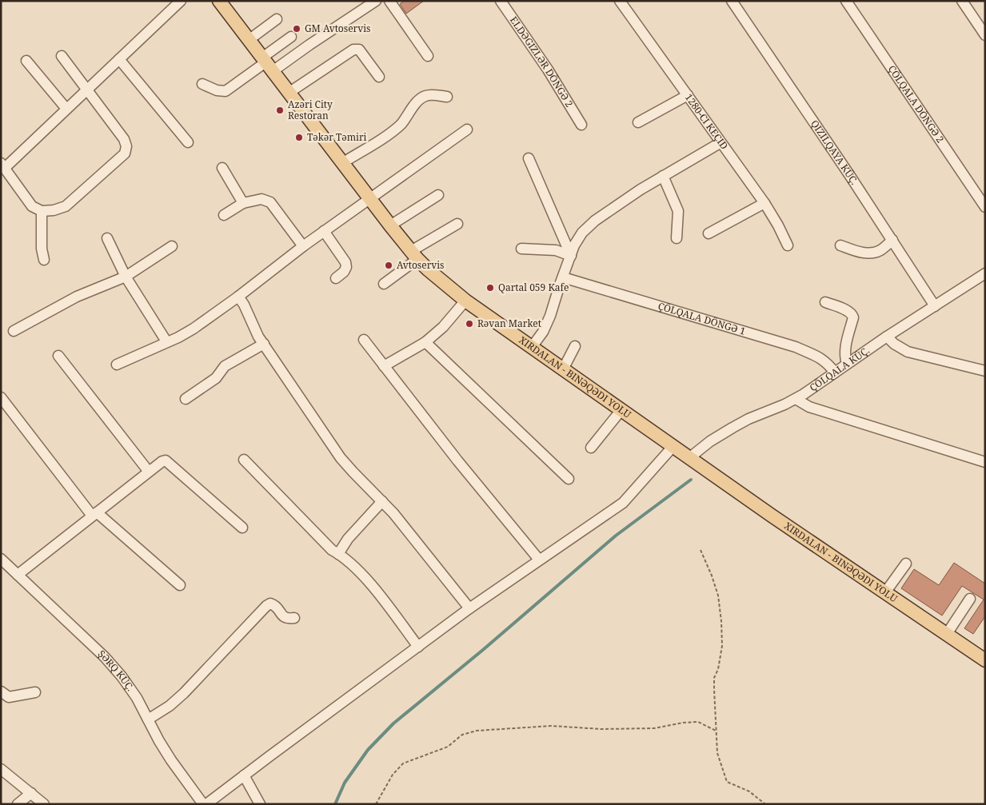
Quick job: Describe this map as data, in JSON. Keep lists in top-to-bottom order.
{
  "streets": {
    "street": [
      "ELDƏGIZLƏR DÖNGƏ 2",
      "ÇÖLQALA DÖNGƏ 2",
      "ÇÖLQALA DÖNGƏ 1",
      "ÇÖLQALA KÜÇ.",
      "ŞƏRQ KÜÇ."
    ]
  },
  "crossings": [
    ["ÇÖLQALA DÖNGƏ 1", "ÇÖLQALA KÜÇ."]
  ],
  "places": [
    "GM Avtoservis",
    "Azəri City Restoran",
    "Təkər Təmiri",
    "Avtoservis",
    "Qartal 059 Kafe",
    "Rəvan Market"
  ]
}
